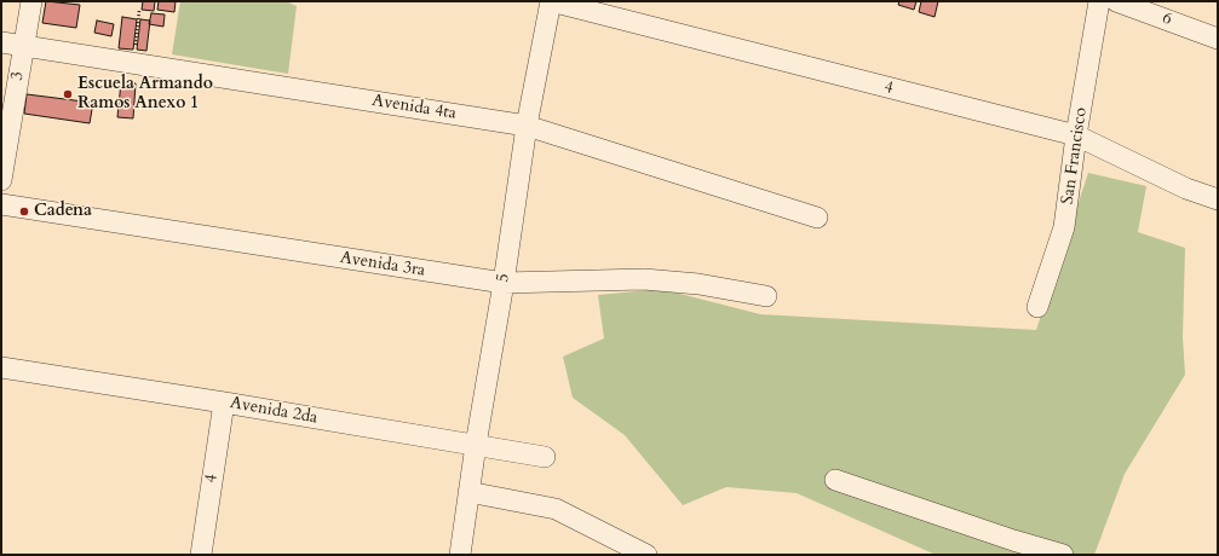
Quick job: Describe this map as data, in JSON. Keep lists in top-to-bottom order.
{
  "streets": {
    "street": [
      "6",
      "3",
      "4",
      "Avenida 4ta",
      "San Francisco",
      "Avenida 3ra",
      "5",
      "Avenida 2da"
    ]
  },
  "crossings": [
    ["3", "Avenida 4ta"],
    ["4", "San Francisco"],
    ["4", "5"],
    ["4", "Avenida 2da"],
    ["Avenida 4ta", "5"],
    ["Avenida 3ra", "5"],
    ["5", "Avenida 2da"]
  ],
  "places": ["Escuela Armando Ramos Anexo 1", "Cadena"]
}
